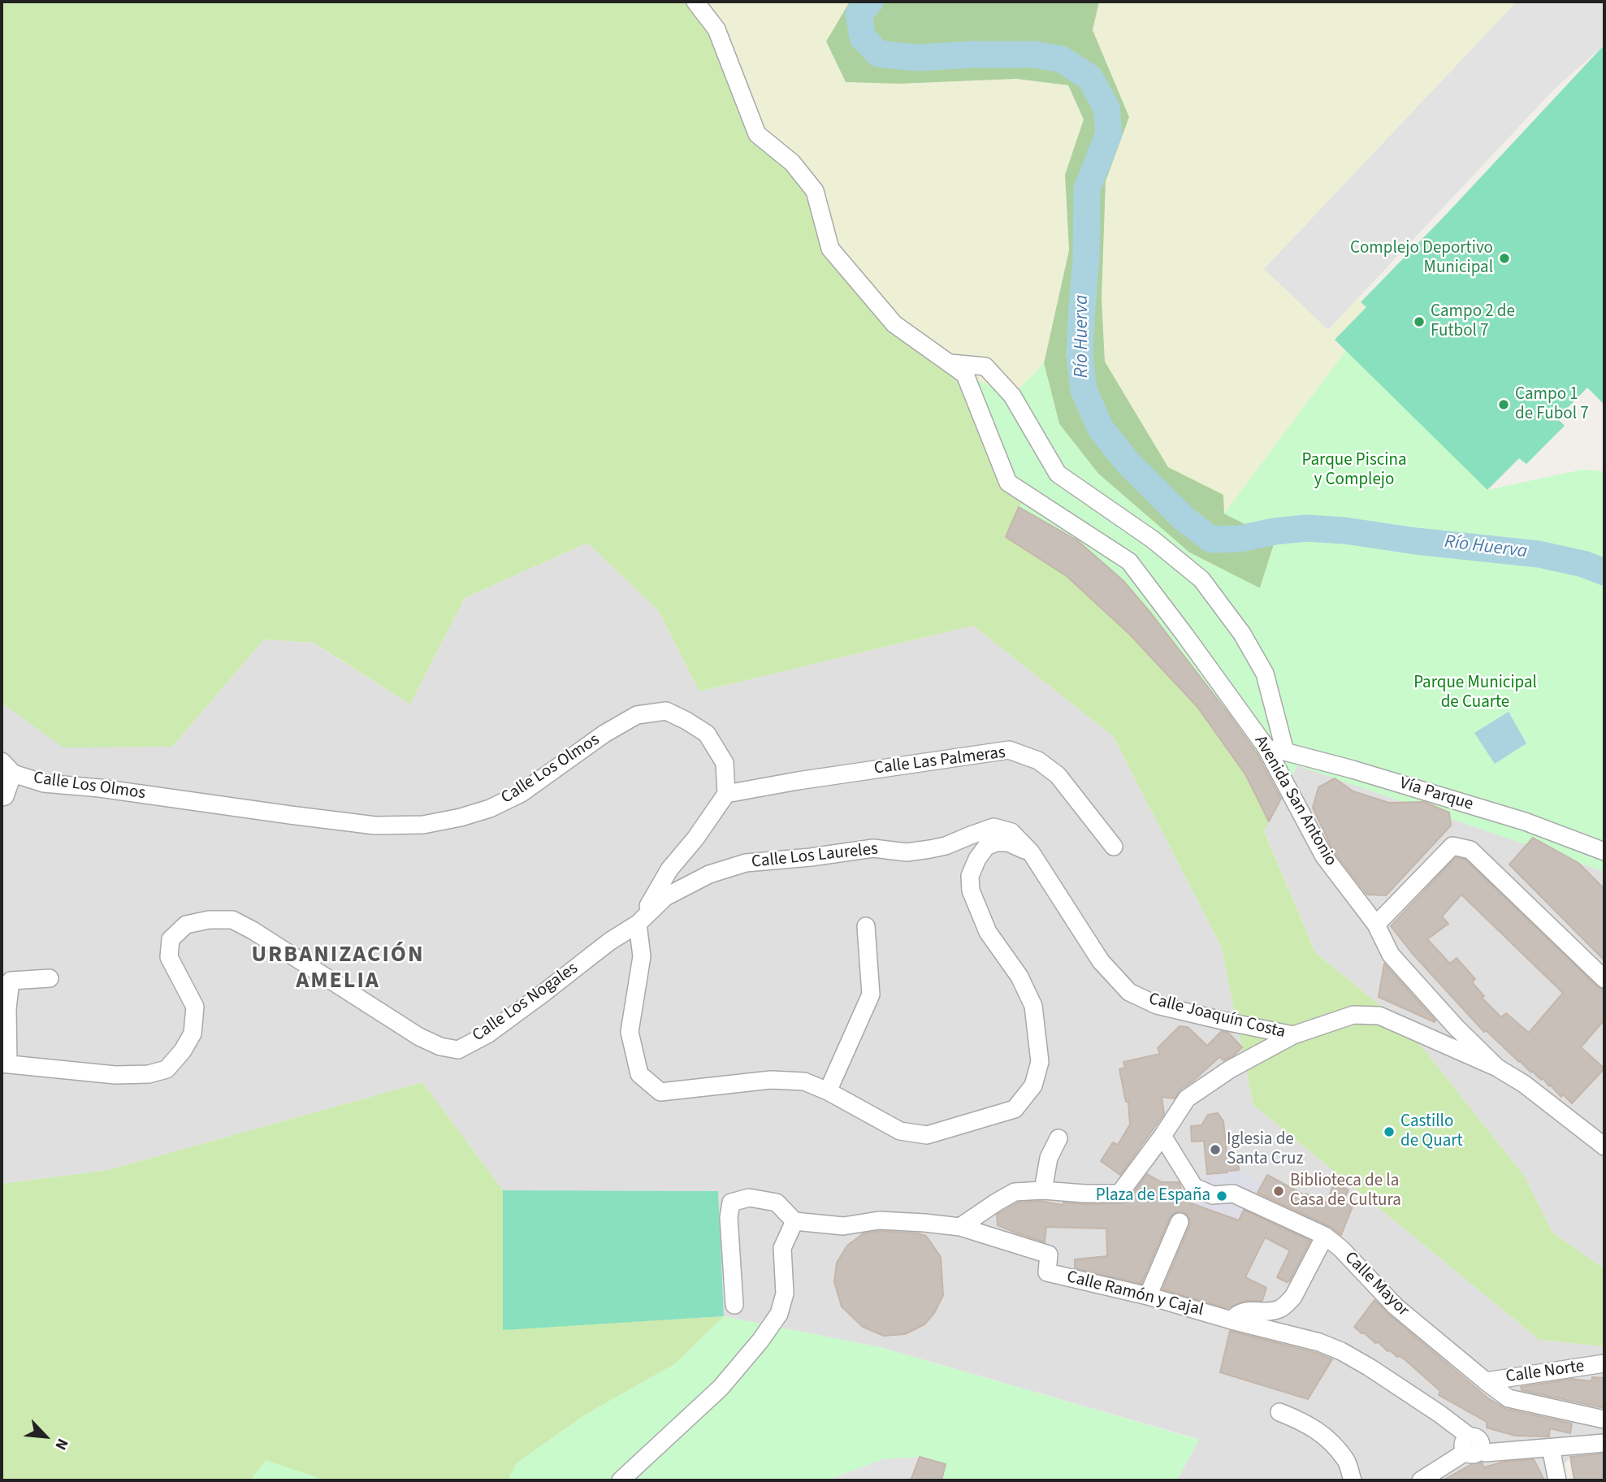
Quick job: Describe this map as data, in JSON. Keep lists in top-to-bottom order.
{
  "streets": {
    "street": [
      "Calle Las Palmeras",
      "Calle Los Olmos",
      "Vía Parque",
      "Avenida San Antonio",
      "Calle Los Laureles",
      "Calle Los Nogales",
      "Calle Joaquín Costa",
      "Calle Mayor",
      "Calle Ramón y Cajal",
      "Calle Norte"
    ]
  },
  "crossings": [
    ["Calle Las Palmeras", "Calle Los Olmos"],
    ["Vía Parque", "Avenida San Antonio"],
    ["Avenida San Antonio", "Calle Joaquín Costa"],
    ["Calle Los Laureles", "Calle Los Nogales"],
    ["Calle Los Laureles", "Calle Joaquín Costa"],
    ["Calle Mayor", "Calle Norte"]
  ],
  "districts": ["URBANIZACIÓN AMELIA"],
  "water": ["Río Huerva"],
  "parks": ["Parque Piscina y Complejo", "Parque Municipal de Cuarte"],
  "places": [
    "Complejo Deportivo Municipal",
    "Campo 2 de Futbol 7",
    "Campo 1 de Fubol 7",
    "Castillo de Quart",
    "Iglesia de Santa Cruz",
    "Biblioteca de la Casa de Cultura",
    "Plaza de España"
  ],
  "north": "bottom right"
}
